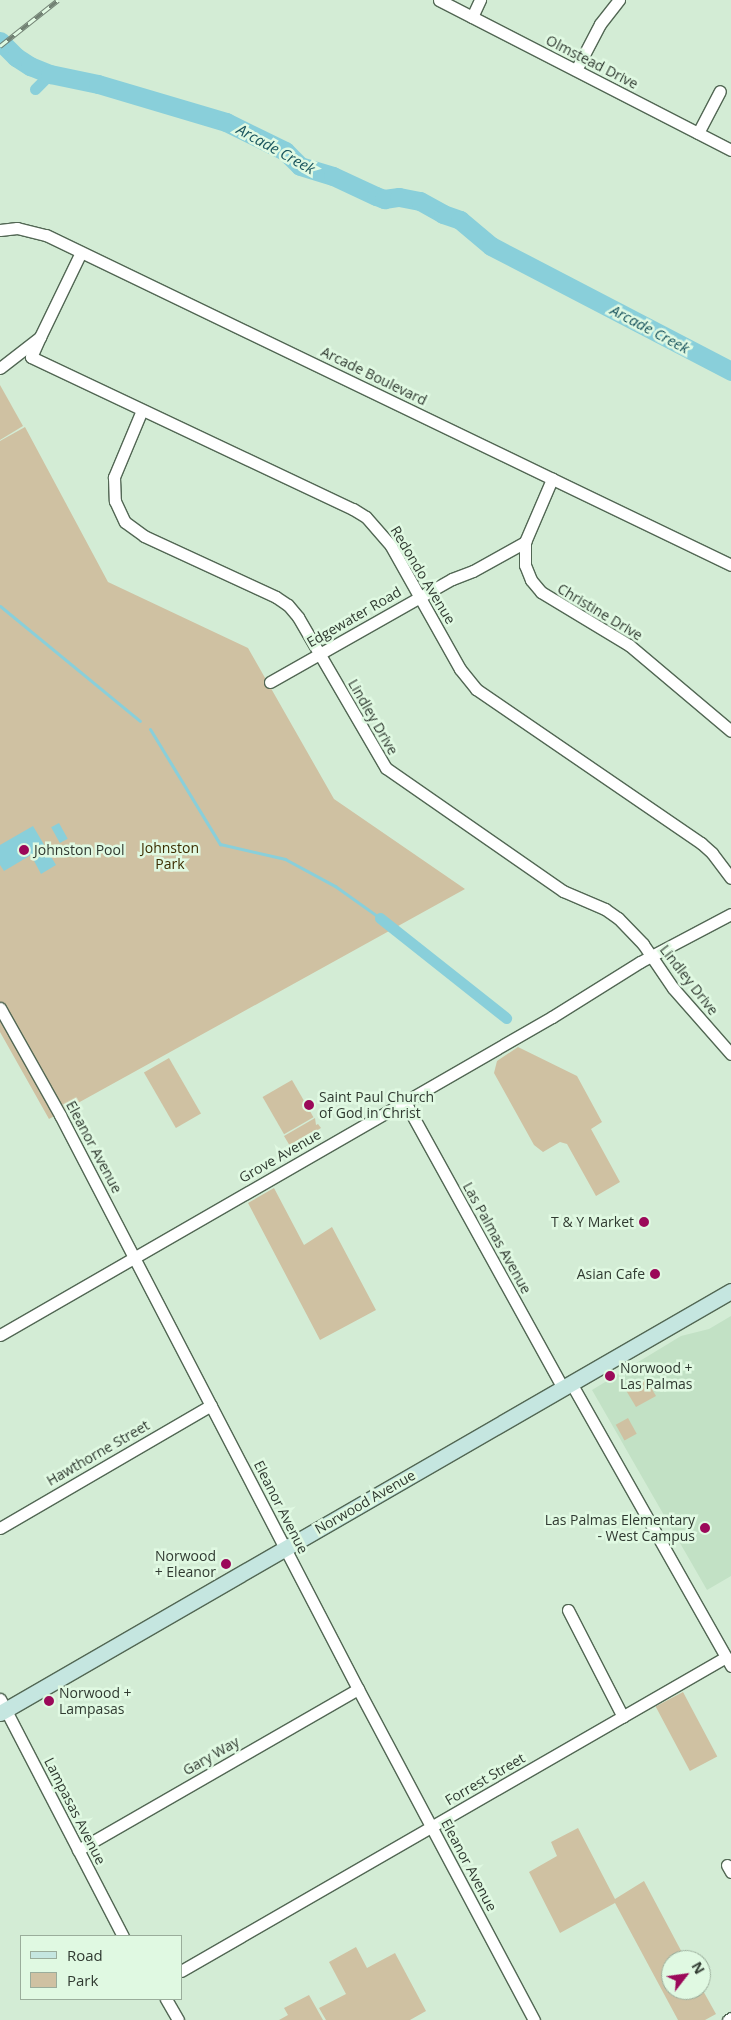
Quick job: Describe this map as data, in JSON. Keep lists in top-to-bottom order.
{
  "streets": {
    "main road": ["Norwood Avenue"],
    "street": [
      "Olmstead Drive",
      "Arcade Boulevard",
      "Redondo Avenue",
      "Christine Drive",
      "Edgewater Road",
      "Lindley Drive",
      "Eleanor Avenue",
      "Grove Avenue",
      "Las Palmas Avenue",
      "Hawthorne Street",
      "Gary Way",
      "Forrest Street",
      "Lampasas Avenue"
    ]
  },
  "crossings": [
    ["Redondo Avenue", "Edgewater Road"],
    ["Redondo Avenue", "Lindley Drive"],
    ["Christine Drive", "Edgewater Road"],
    ["Edgewater Road", "Lindley Drive"],
    ["Lindley Drive", "Grove Avenue"],
    ["Eleanor Avenue", "Grove Avenue"],
    ["Eleanor Avenue", "Hawthorne Street"],
    ["Eleanor Avenue", "Norwood Avenue"],
    ["Eleanor Avenue", "Gary Way"],
    ["Eleanor Avenue", "Forrest Street"],
    ["Grove Avenue", "Las Palmas Avenue"],
    ["Las Palmas Avenue", "Norwood Avenue"],
    ["Las Palmas Avenue", "Forrest Street"],
    ["Norwood Avenue", "Lampasas Avenue"],
    ["Gary Way", "Lampasas Avenue"]
  ],
  "water": ["Arcade Creek"],
  "parks": ["Johnston Park"],
  "places": [
    "Johnston Pool",
    "Saint Paul Church of God in Christ",
    "T & Y Market",
    "Asian Cafe",
    "Norwood + Las Palmas",
    "Las Palmas Elementary - West Campus",
    "Norwood + Eleanor",
    "Norwood + Lampasas"
  ],
  "legend": ["Road", "Park"],
  "north": "top right"
}
